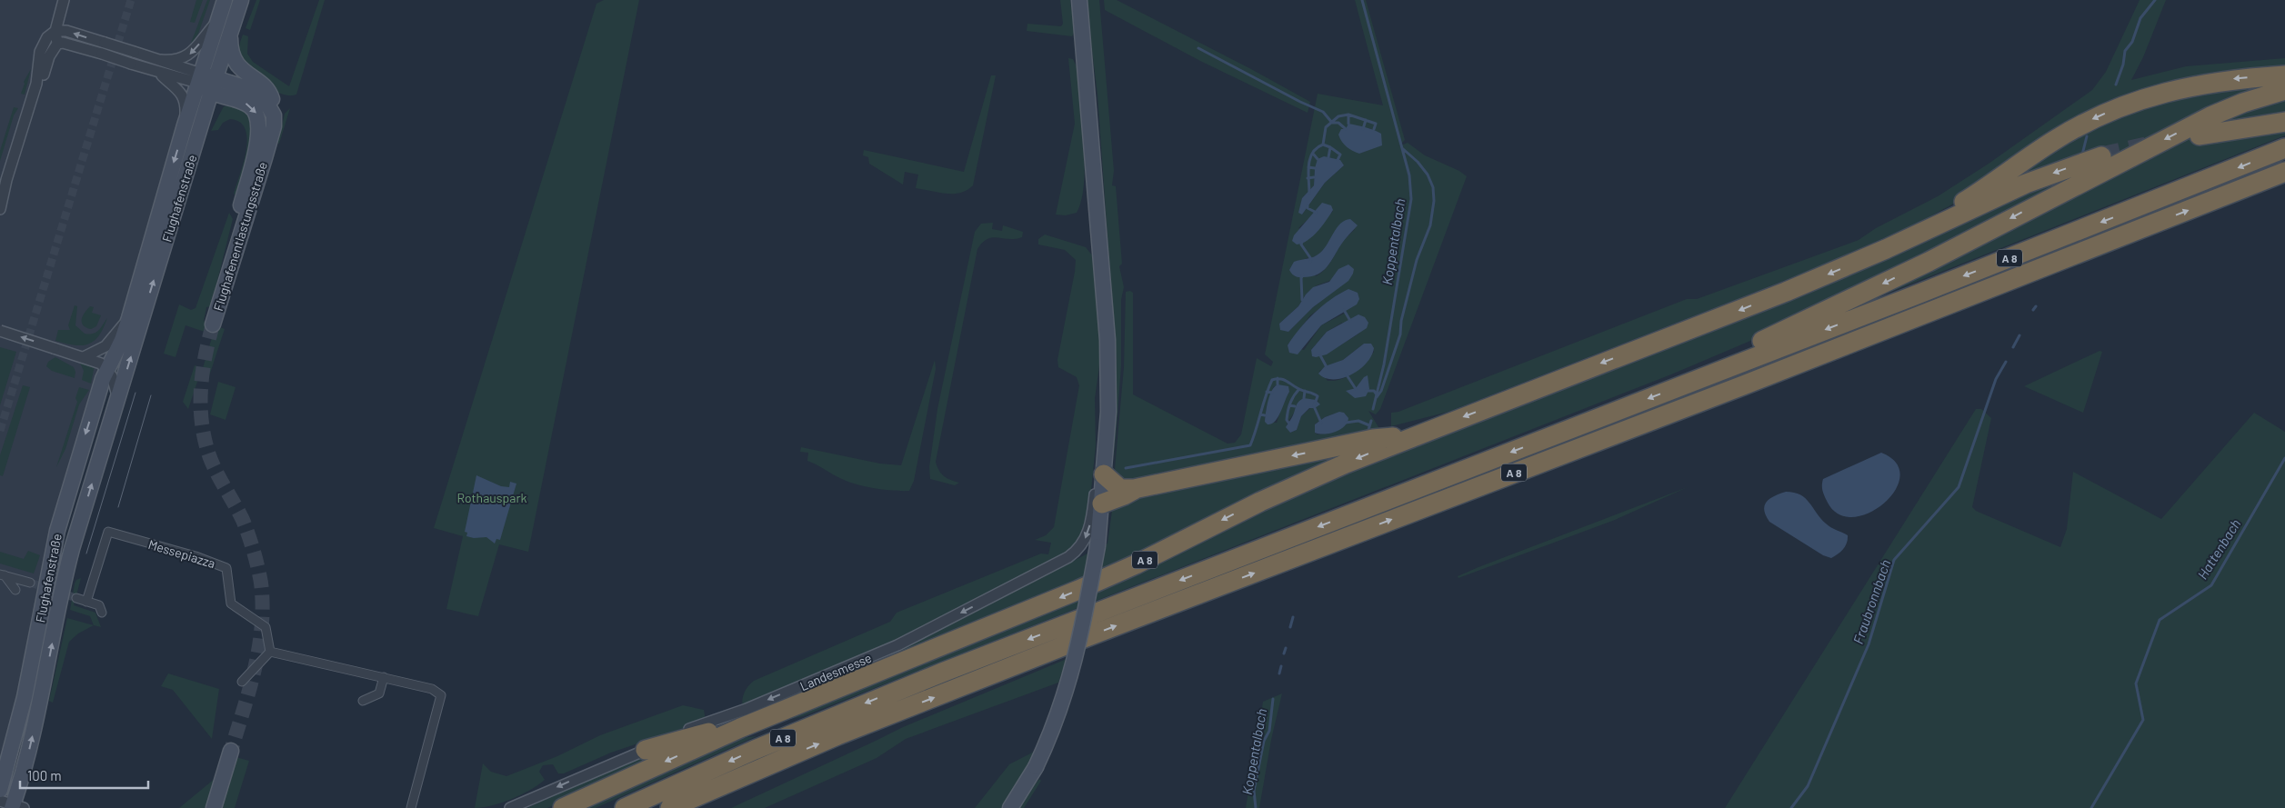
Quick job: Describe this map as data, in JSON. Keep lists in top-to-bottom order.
{
  "streets": {
    "highway": ["A 8"],
    "main road": ["Flughafenstraße", "Flughafenentlastungsstraße"],
    "street": ["Messepiazza", "Landesmesse"]
  },
  "crossings": [
    ["Flughafenstraße", "Flughafenentlastungsstraße"]
  ],
  "one_way": ["Landesmesse"],
  "water": ["Koppentalbach", "Hattenbach", "Fraubronnbach"],
  "parks": ["Rothauspark"],
  "scale_bar": "100 m"
}
